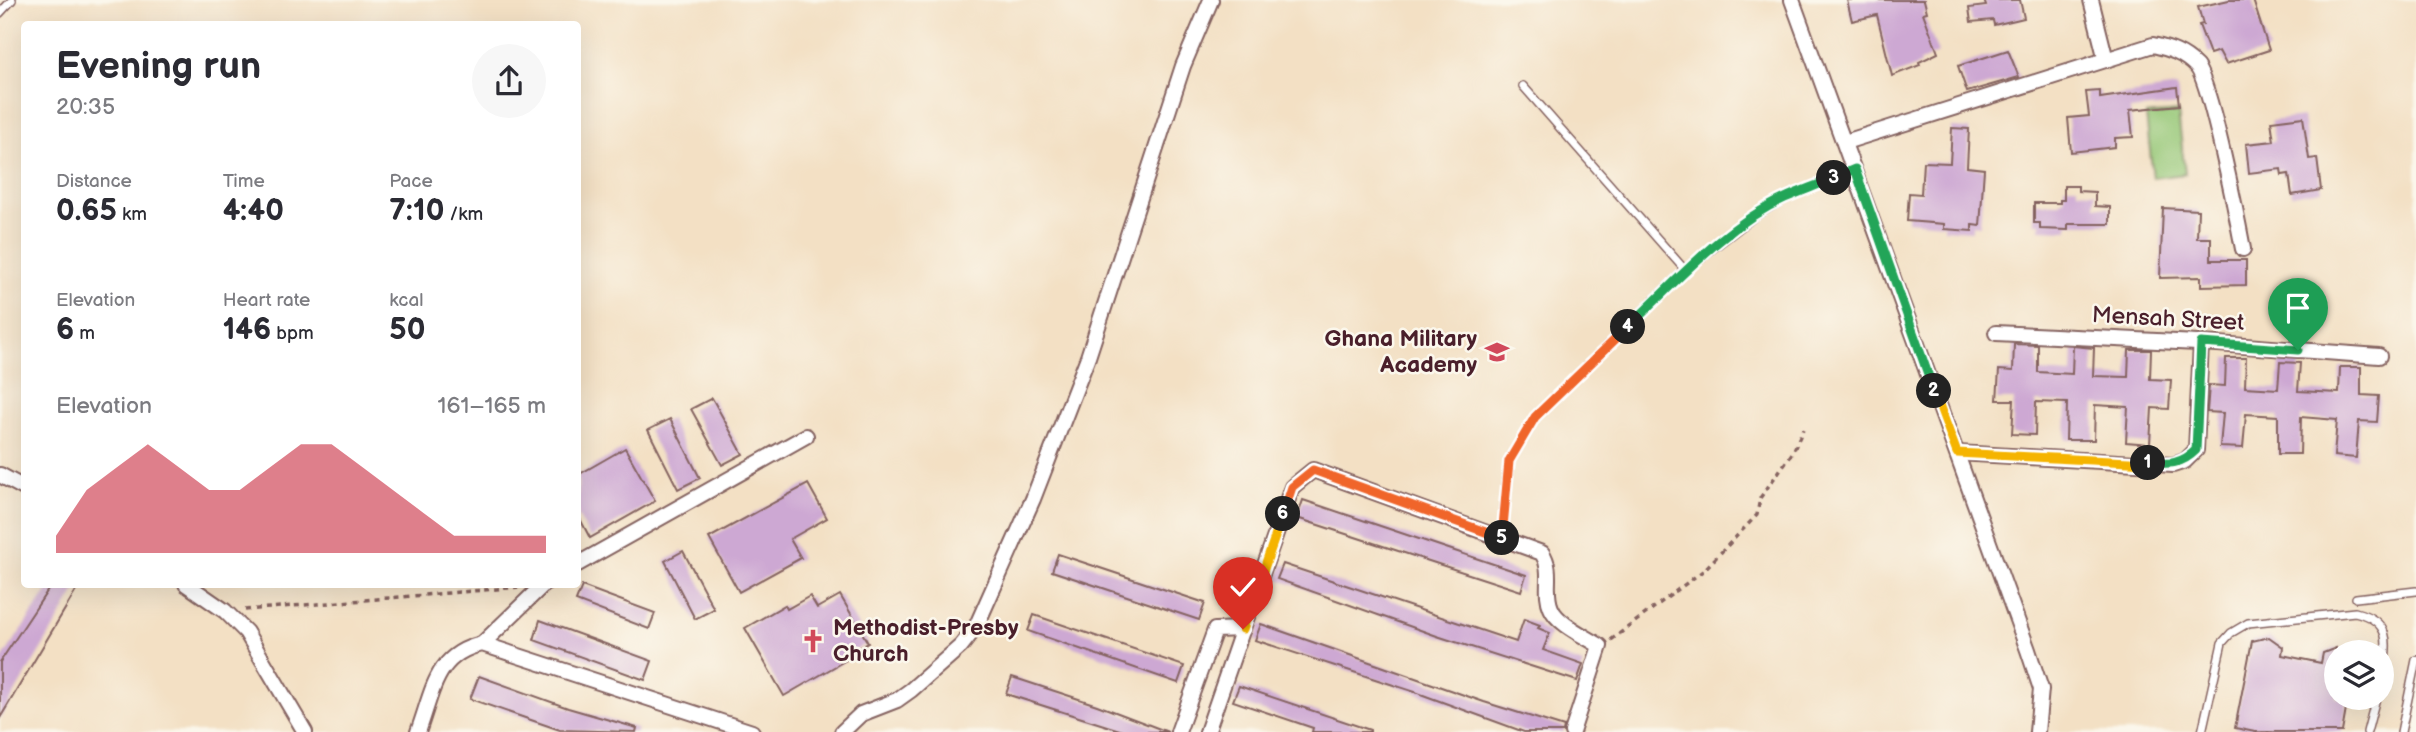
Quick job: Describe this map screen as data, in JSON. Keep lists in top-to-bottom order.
{
  "streets": {
    "street": ["Mensah Street"]
  },
  "places": {
    "school or university": ["Ghana Military Academy"],
    "church": ["Methodist-Presby Church"]
  },
  "page": {
    "heading": ["Evening run", "20:35"],
    "stats": [
      ["Distance", "0.65 km"],
      ["Time", "4:40"],
      ["Pace", "7:10 /km"],
      ["Elevation", "6 m"],
      ["Heart rate", "146 bpm"],
      ["kcal", "50"]
    ],
    "pins": [
      "3",
      "4",
      "2",
      "1",
      "6",
      "5"
    ],
    "chart": ["Elevation", "161–165 m"]
  }
}
